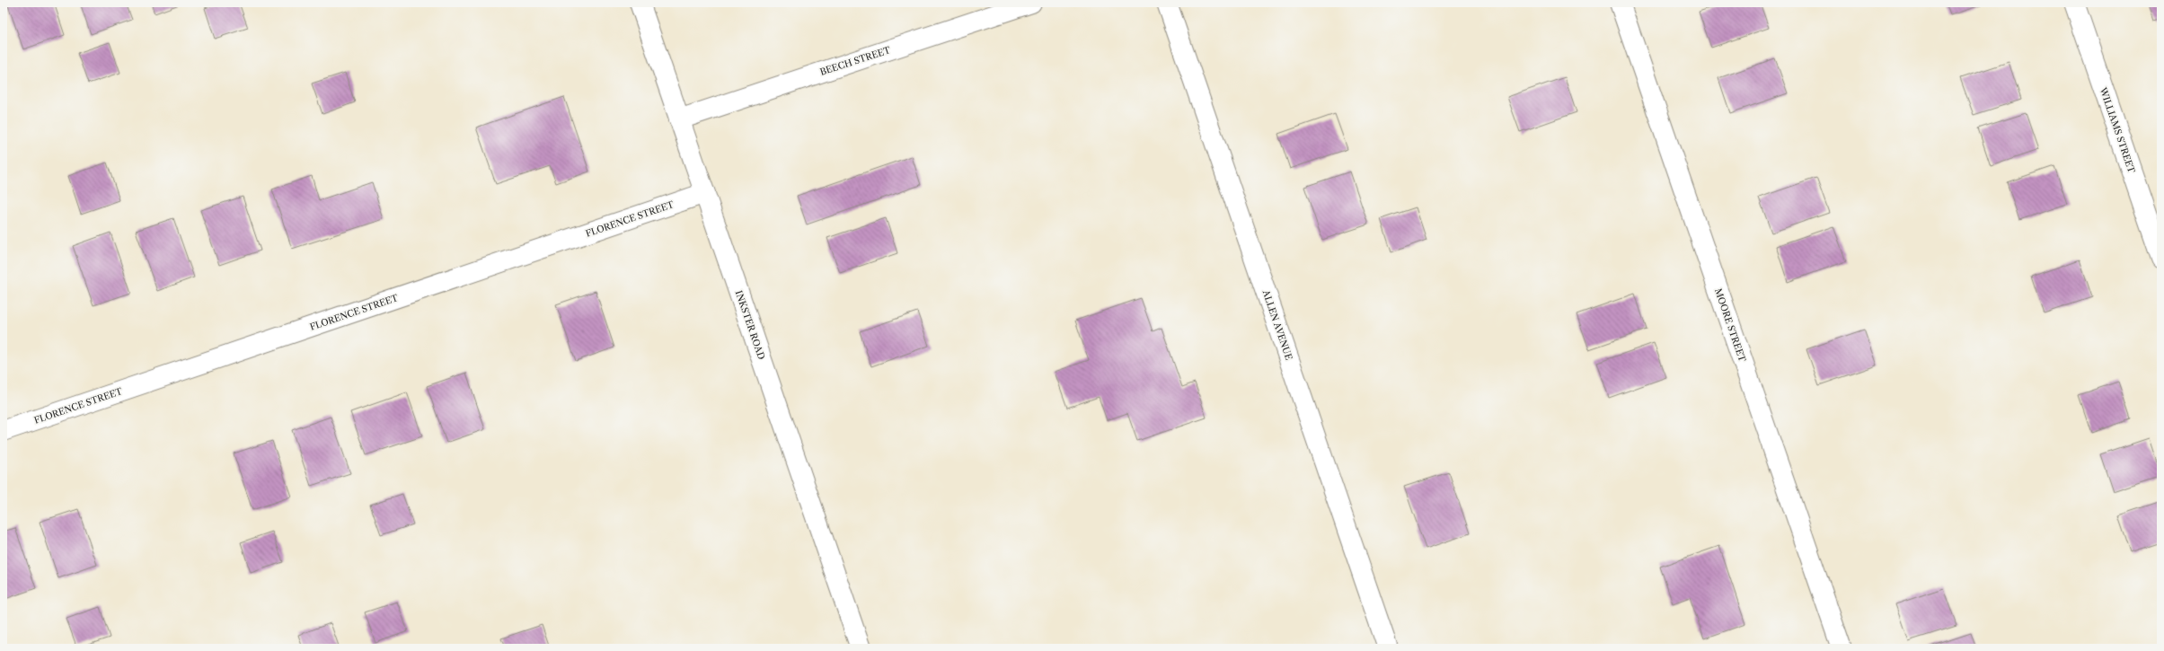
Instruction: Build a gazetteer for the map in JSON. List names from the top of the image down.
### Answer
{
  "streets": {
    "street": [
      "BEECH STREET",
      "WILLIAMS STREET",
      "FLORENCE STREET",
      "INKSTER ROAD",
      "ALLEN AVENUE",
      "MOORE STREET"
    ]
  },
  "crossings": [
    ["BEECH STREET", "INKSTER ROAD"],
    ["FLORENCE STREET", "INKSTER ROAD"]
  ]
}
